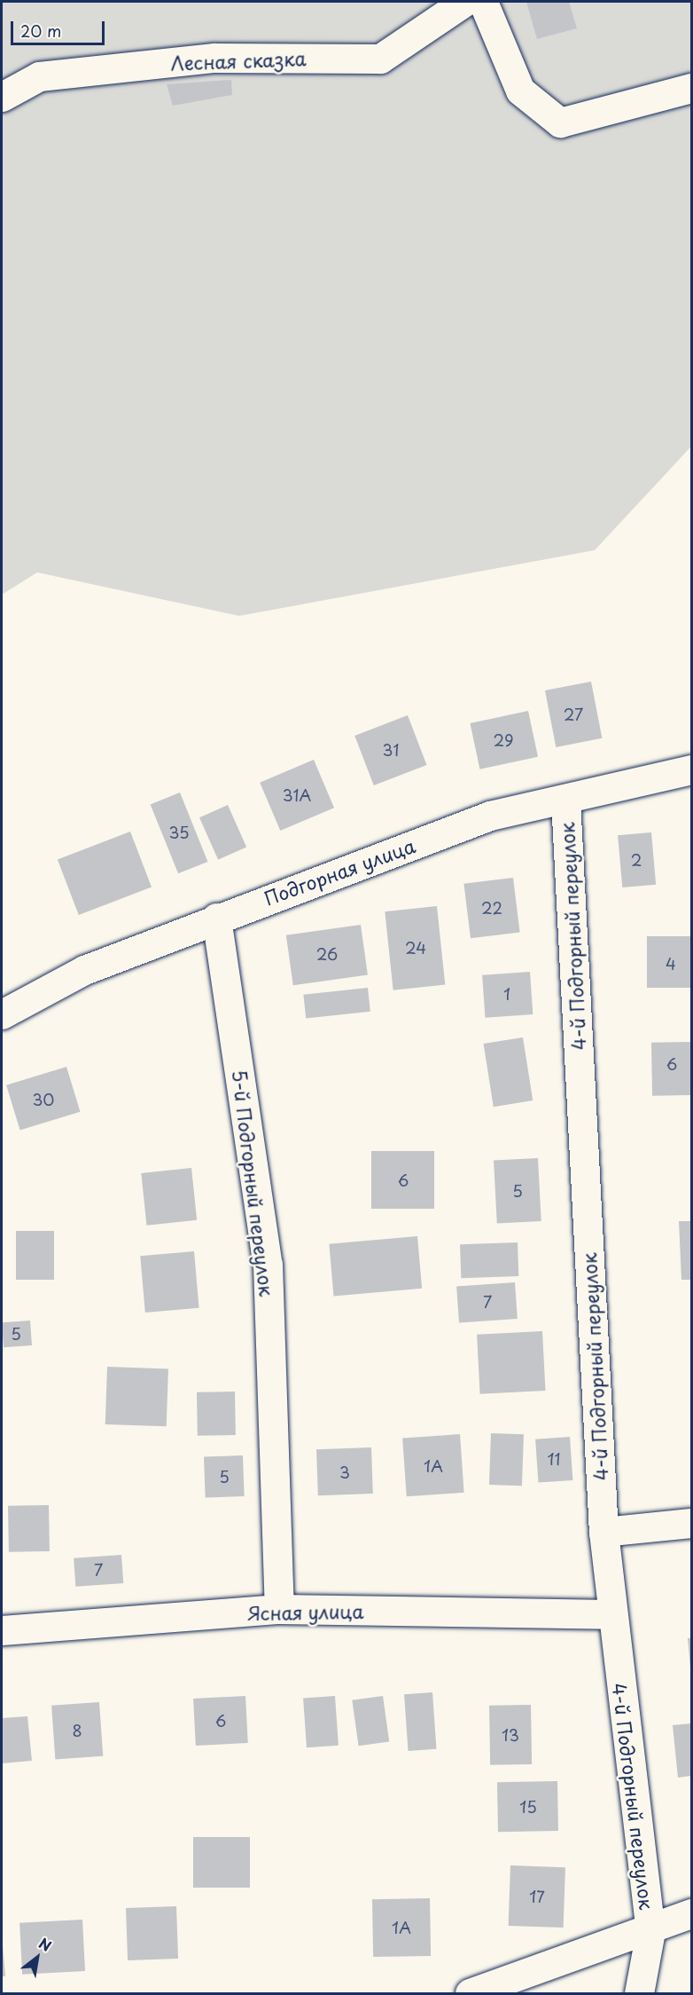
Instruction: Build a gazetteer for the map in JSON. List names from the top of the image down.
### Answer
{
  "streets": {
    "street": [
      "Лесная сказка",
      "Подгорная улица",
      "4-й Подгорный переулок",
      "5-й Подгорный переулок",
      "Ясная улица"
    ]
  },
  "crossings": [
    ["Подгорная улица", "4-й Подгорный переулок"],
    ["Подгорная улица", "5-й Подгорный переулок"],
    ["4-й Подгорный переулок", "Ясная улица"],
    ["5-й Подгорный переулок", "Ясная улица"]
  ],
  "house_numbers": [
    "27",
    "29",
    "31",
    "31А",
    "35",
    "2",
    "22",
    "24",
    "26",
    "4",
    "1",
    "6",
    "30",
    "6",
    "5",
    "7",
    "5",
    "11",
    "1А",
    "3",
    "5",
    "7",
    "6",
    "8",
    "13",
    "15",
    "17",
    "1А"
  ],
  "scale_bar": "20 m",
  "north": "top right"
}
